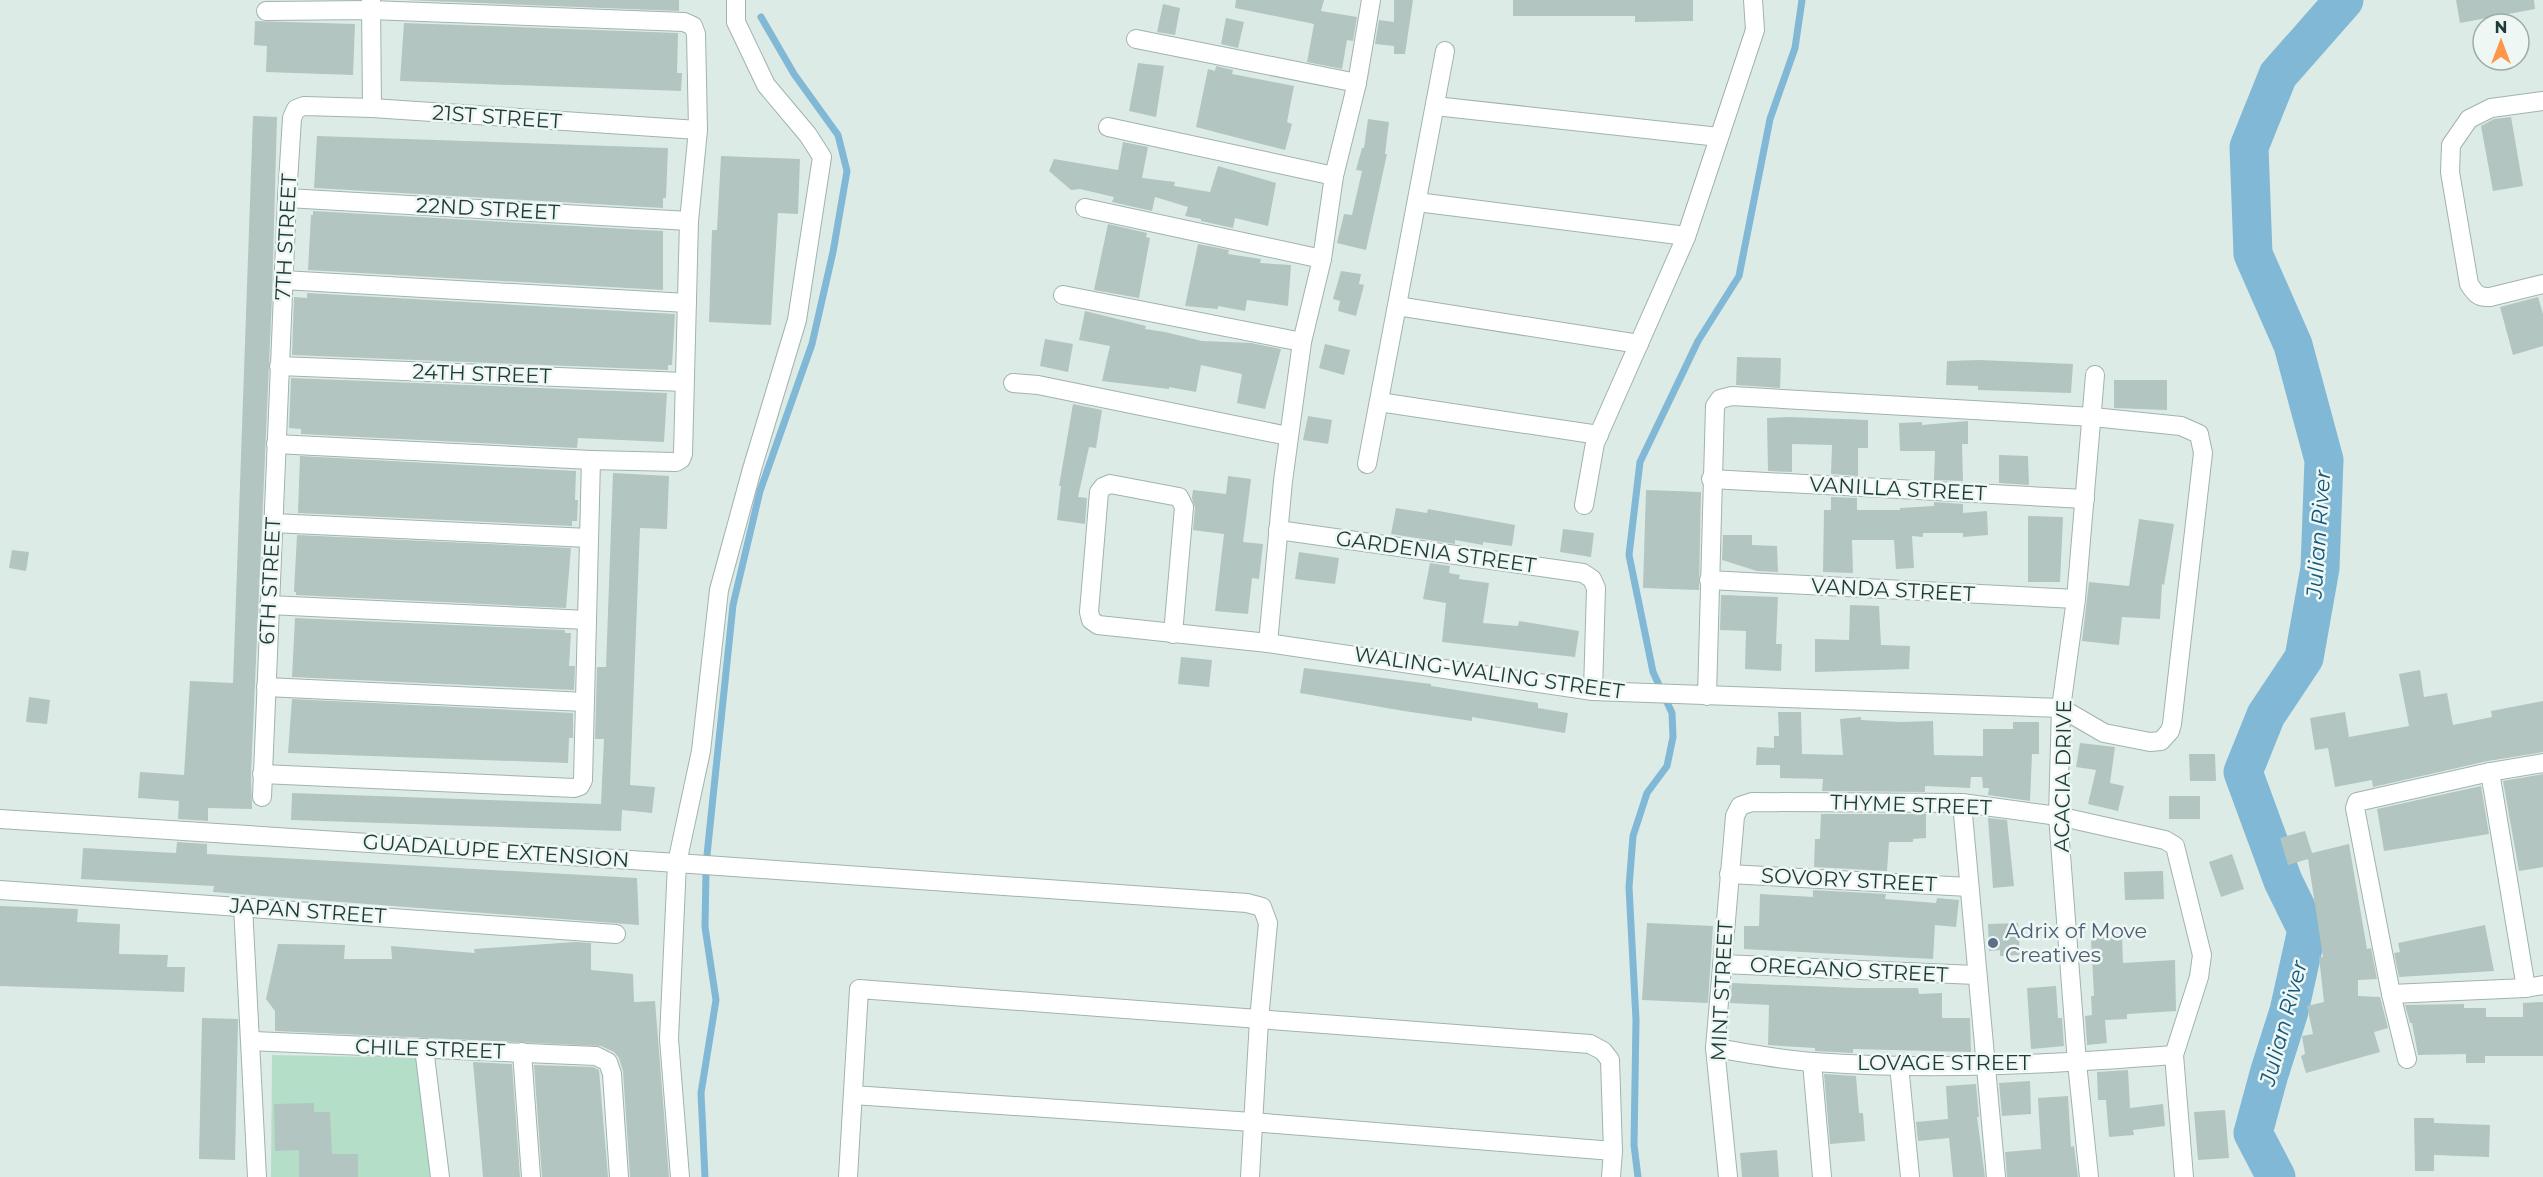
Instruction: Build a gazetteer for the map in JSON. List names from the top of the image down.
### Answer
{
  "streets": {
    "street": [
      "21ST STREET",
      "22ND STREET",
      "7TH STREET",
      "24TH STREET",
      "VANILLA STREET",
      "GARDENIA STREET",
      "6TH STREET",
      "VANDA STREET",
      "WALING-WALING STREET",
      "ACACIA DRIVE",
      "THYME STREET",
      "GUADALUPE EXTENSION",
      "SOVORY STREET",
      "JAPAN STREET",
      "OREGANO STREET",
      "MINT STREET",
      "CHILE STREET",
      "LOVAGE STREET"
    ]
  },
  "crossings": [
    ["21ST STREET", "7TH STREET"],
    ["22ND STREET", "7TH STREET"],
    ["7TH STREET", "24TH STREET"],
    ["7TH STREET", "6TH STREET"],
    ["24TH STREET", "6TH STREET"],
    ["VANILLA STREET", "ACACIA DRIVE"],
    ["GARDENIA STREET", "WALING-WALING STREET"],
    ["VANDA STREET", "ACACIA DRIVE"],
    ["WALING-WALING STREET", "ACACIA DRIVE"],
    ["ACACIA DRIVE", "THYME STREET"],
    ["ACACIA DRIVE", "LOVAGE STREET"],
    ["THYME STREET", "MINT STREET"],
    ["THYME STREET", "LOVAGE STREET"],
    ["SOVORY STREET", "MINT STREET"],
    ["OREGANO STREET", "MINT STREET"],
    ["MINT STREET", "LOVAGE STREET"]
  ],
  "water": ["Julian River"],
  "places": ["Adrix of Move Creatives"],
  "north": "top"
}
